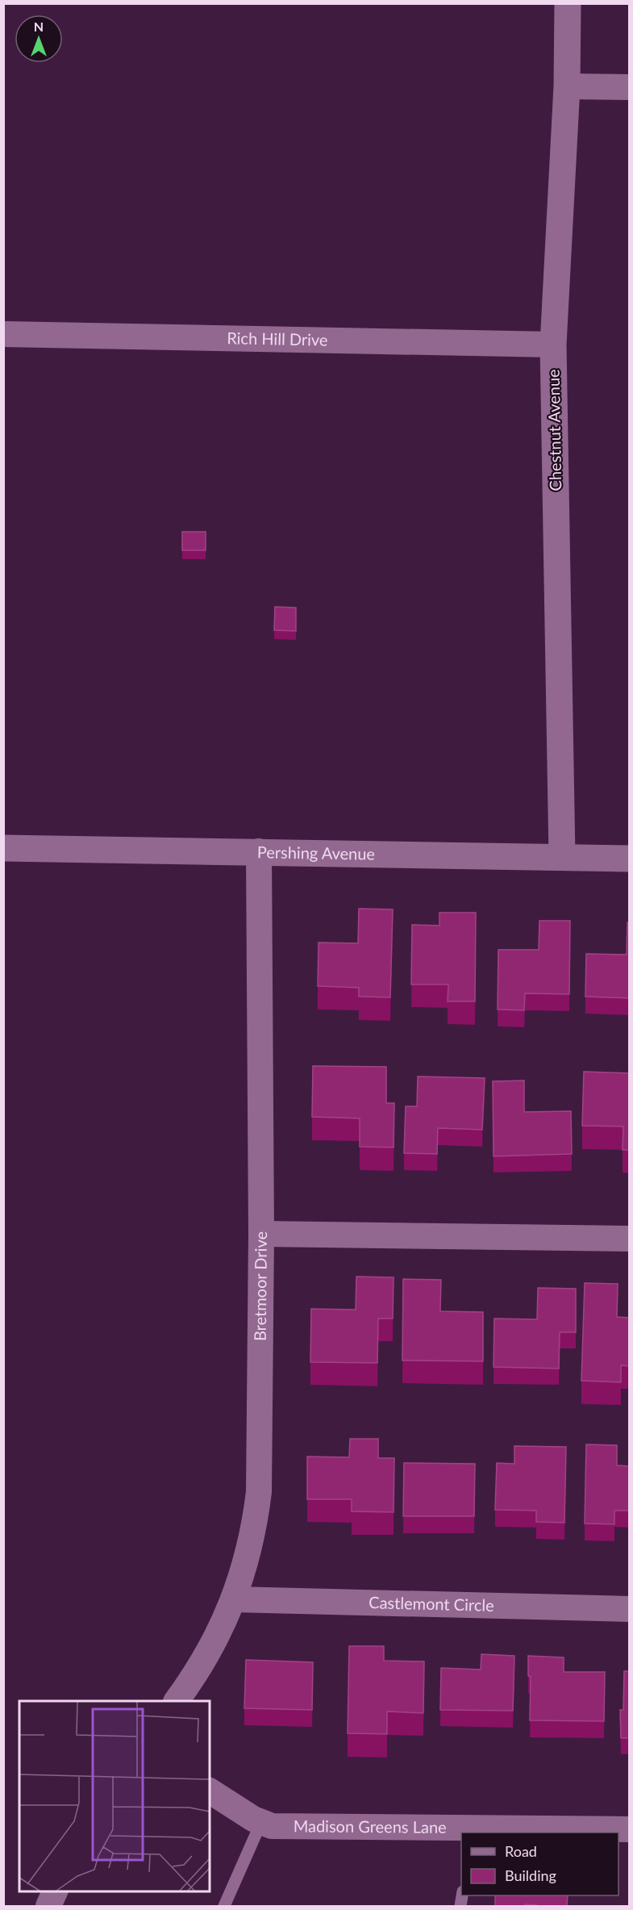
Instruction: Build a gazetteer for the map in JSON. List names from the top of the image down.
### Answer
{
  "streets": {
    "street": [
      "Rich Hill Drive",
      "Chestnut Avenue",
      "Pershing Avenue",
      "Bretmoor Drive",
      "Castlemont Circle",
      "Madison Greens Lane"
    ]
  },
  "crossings": [
    ["Rich Hill Drive", "Chestnut Avenue"],
    ["Chestnut Avenue", "Pershing Avenue"],
    ["Pershing Avenue", "Bretmoor Drive"],
    ["Bretmoor Drive", "Castlemont Circle"]
  ],
  "legend": ["Road", "Building"],
  "north": "top"
}
